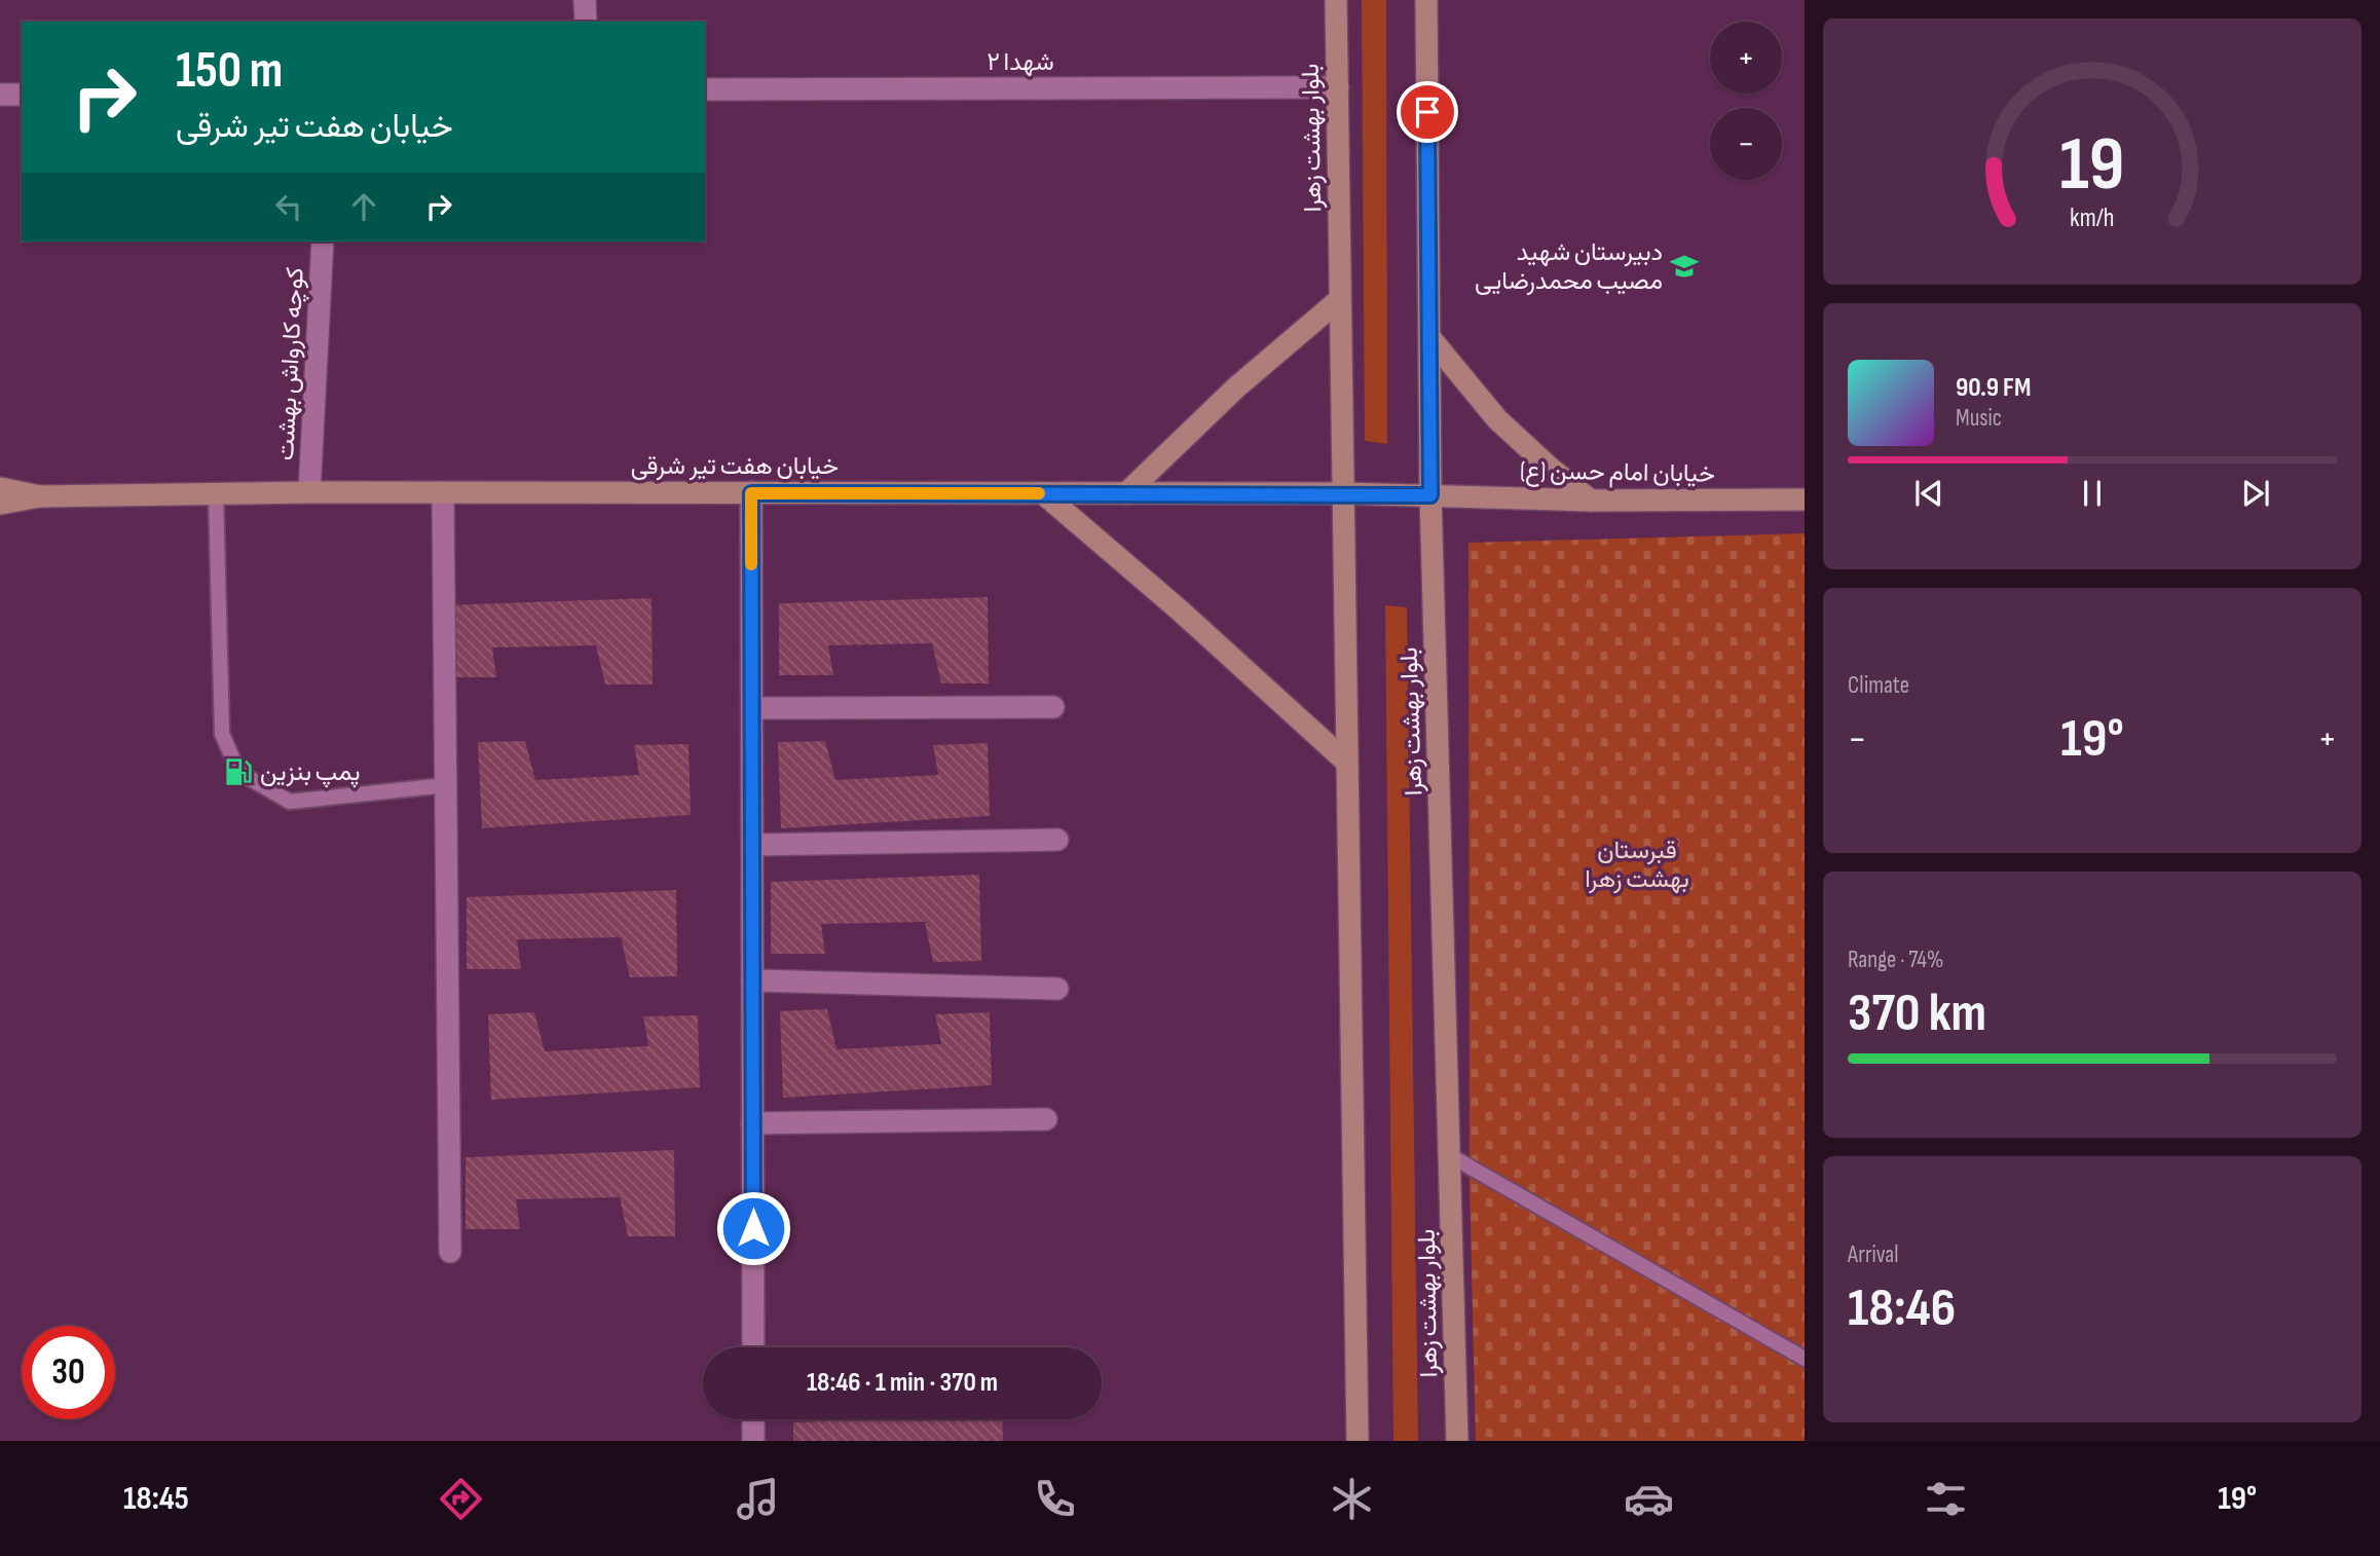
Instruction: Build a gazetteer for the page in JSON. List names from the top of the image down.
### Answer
{
  "streets": {
    "main road": ["بلوار بهشت زهرا", "خیابان هفت تیر شرقی", "خیابان امام حسن (ع)"],
    "street": ["شهدا ۲", "کوچه کارواش بهشت"]
  },
  "crossings": [
    ["شهدا ۲", "بلوار بهشت زهرا"],
    ["بلوار بهشت زهرا", "خیابان هفت تیر شرقی"],
    ["بلوار بهشت زهرا", "خیابان امام حسن (ع)"],
    ["کوچه کارواش بهشت", "خیابان هفت تیر شرقی"],
    ["خیابان هفت تیر شرقی", "خیابان امام حسن (ع)"]
  ],
  "parks": ["قبرستان بهشت زهرا"],
  "places": {
    "school or university": ["دبیرستان شهید مصیب محمدرضایی"],
    "fuel station": ["پمپ بنزین"]
  },
  "page": {
    "map_buttons": ["+", "−"],
    "turn": ["150 m", "خیابان هفت تیر شرقی"],
    "song": ["90.9 FM", "Music"],
    "tile": [
      "Climate",
      ["Range · 74%", "370 km"],
      ["Arrival", "18:46"]
    ],
    "heat": ["−", "19°", "+"],
    "limit": "30",
    "trip": "18:46 · 1 min · 370 m",
    "tabs": ["18:45", "19°"],
    "gauge": ["19", "km/h"]
  }
}
